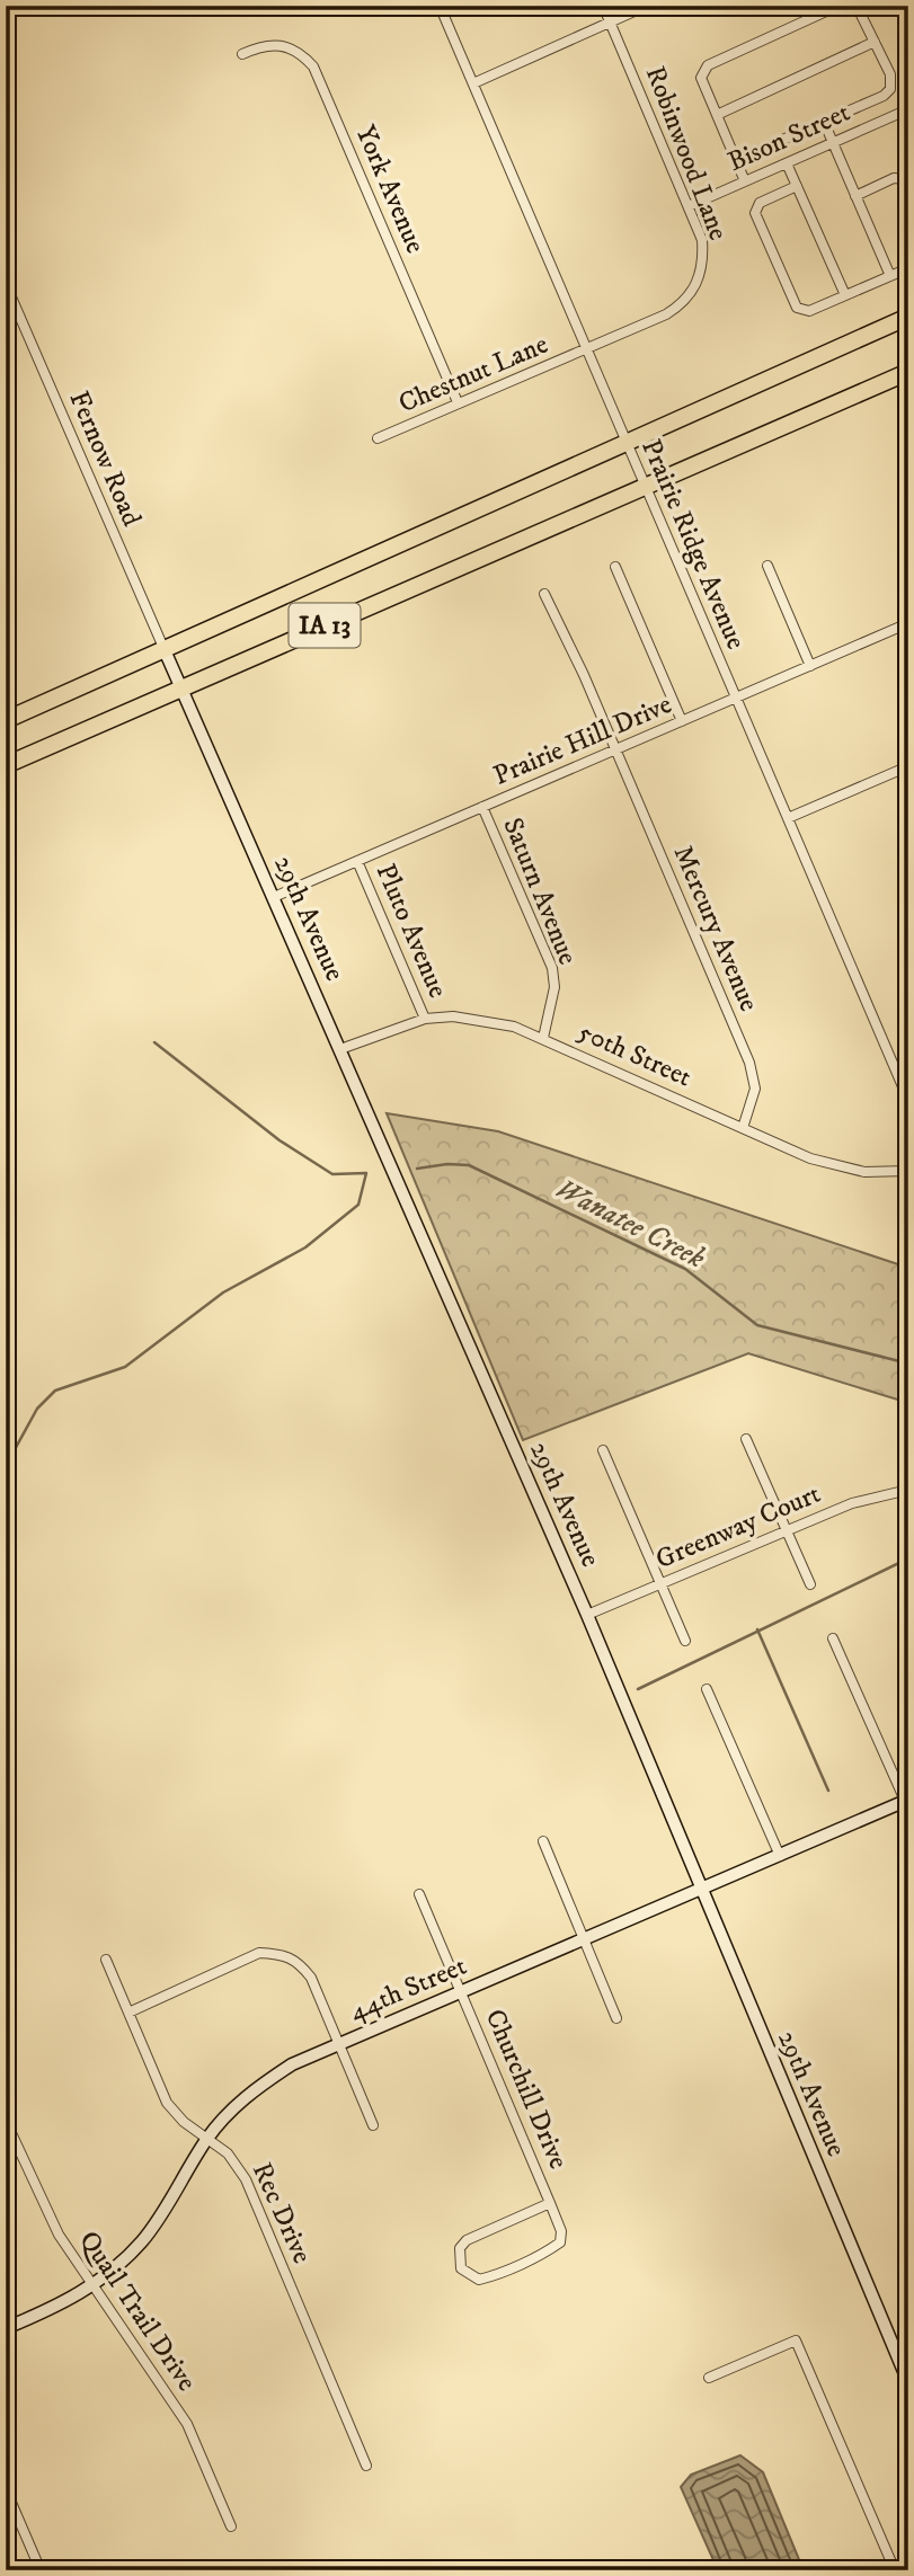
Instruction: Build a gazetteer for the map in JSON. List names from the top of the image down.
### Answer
{
  "streets": {
    "highway": ["IA 13"],
    "street": [
      "Bison Street",
      "Robinwood Lane",
      "York Avenue",
      "Chestnut Lane",
      "Fernow Road",
      "Prairie Ridge Avenue",
      "Prairie Hill Drive",
      "Saturn Avenue",
      "29th Avenue",
      "Mercury Avenue",
      "Pluto Avenue",
      "50th Street",
      "Greenway Court",
      "44th Street",
      "Churchill Drive",
      "Rec Drive",
      "Quail Trail Drive"
    ]
  },
  "crossings": [
    ["Bison Street", "Robinwood Lane"],
    ["Robinwood Lane", "Chestnut Lane"],
    ["Robinwood Lane", "Prairie Ridge Avenue"],
    ["York Avenue", "Chestnut Lane"],
    ["Chestnut Lane", "Prairie Ridge Avenue"],
    ["Fernow Road", "IA 13"],
    ["Fernow Road", "29th Avenue"],
    ["Prairie Ridge Avenue", "IA 13"],
    ["Prairie Ridge Avenue", "Prairie Hill Drive"],
    ["IA 13", "29th Avenue"],
    ["Prairie Hill Drive", "Saturn Avenue"],
    ["Prairie Hill Drive", "29th Avenue"],
    ["Prairie Hill Drive", "Mercury Avenue"],
    ["Prairie Hill Drive", "Pluto Avenue"],
    ["Saturn Avenue", "50th Street"],
    ["29th Avenue", "50th Street"],
    ["29th Avenue", "Greenway Court"],
    ["29th Avenue", "44th Street"],
    ["Mercury Avenue", "50th Street"],
    ["Pluto Avenue", "50th Street"],
    ["44th Street", "Churchill Drive"],
    ["44th Street", "Rec Drive"],
    ["44th Street", "Quail Trail Drive"]
  ],
  "water": ["Wanatee Creek"]
}
